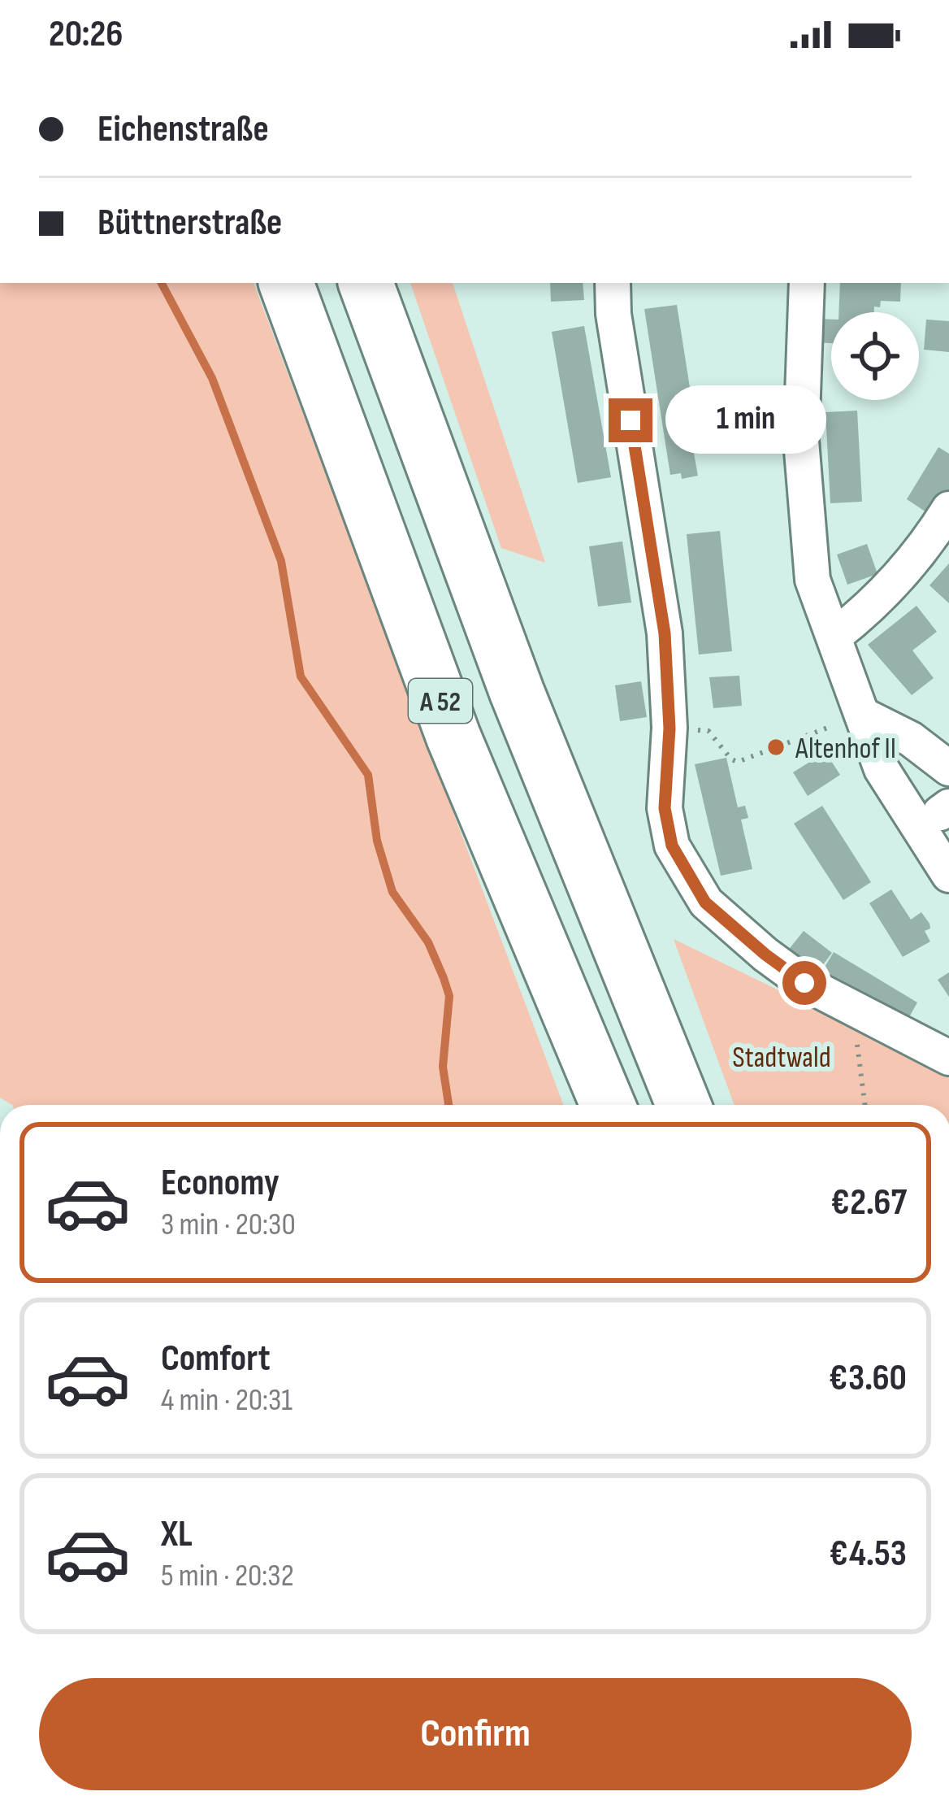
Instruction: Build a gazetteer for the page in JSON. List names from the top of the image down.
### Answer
{
  "streets": {
    "highway": ["A 52"]
  },
  "parks": ["Stadtwald"],
  "places": ["Altenhof II"],
  "page": {
    "status": "20:26",
    "banner": ["Eichenstraße", "Büttnerstraße"],
    "bubble": "1 min",
    "list": [
      {
        "name": "Economy",
        "note": "3 min · 20:30",
        "value": "€2.67"
      },
      {
        "name": "Comfort",
        "note": "4 min · 20:31",
        "value": "€3.60"
      },
      {
        "name": "XL",
        "note": "5 min · 20:32",
        "value": "€4.53"
      }
    ],
    "buttons": "Confirm"
  }
}
